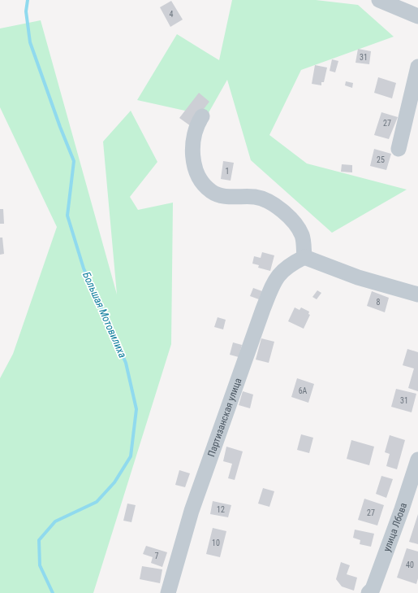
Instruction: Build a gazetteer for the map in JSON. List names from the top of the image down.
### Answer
{
  "streets": {
    "street": ["Партизанская улица", "улица Лбова"]
  },
  "water": ["Большая Мотовилиха"],
  "house_numbers": [
    "4",
    "31",
    "27",
    "25",
    "1",
    "8",
    "6А",
    "31",
    "12",
    "27",
    "10",
    "7",
    "40"
  ]
}
